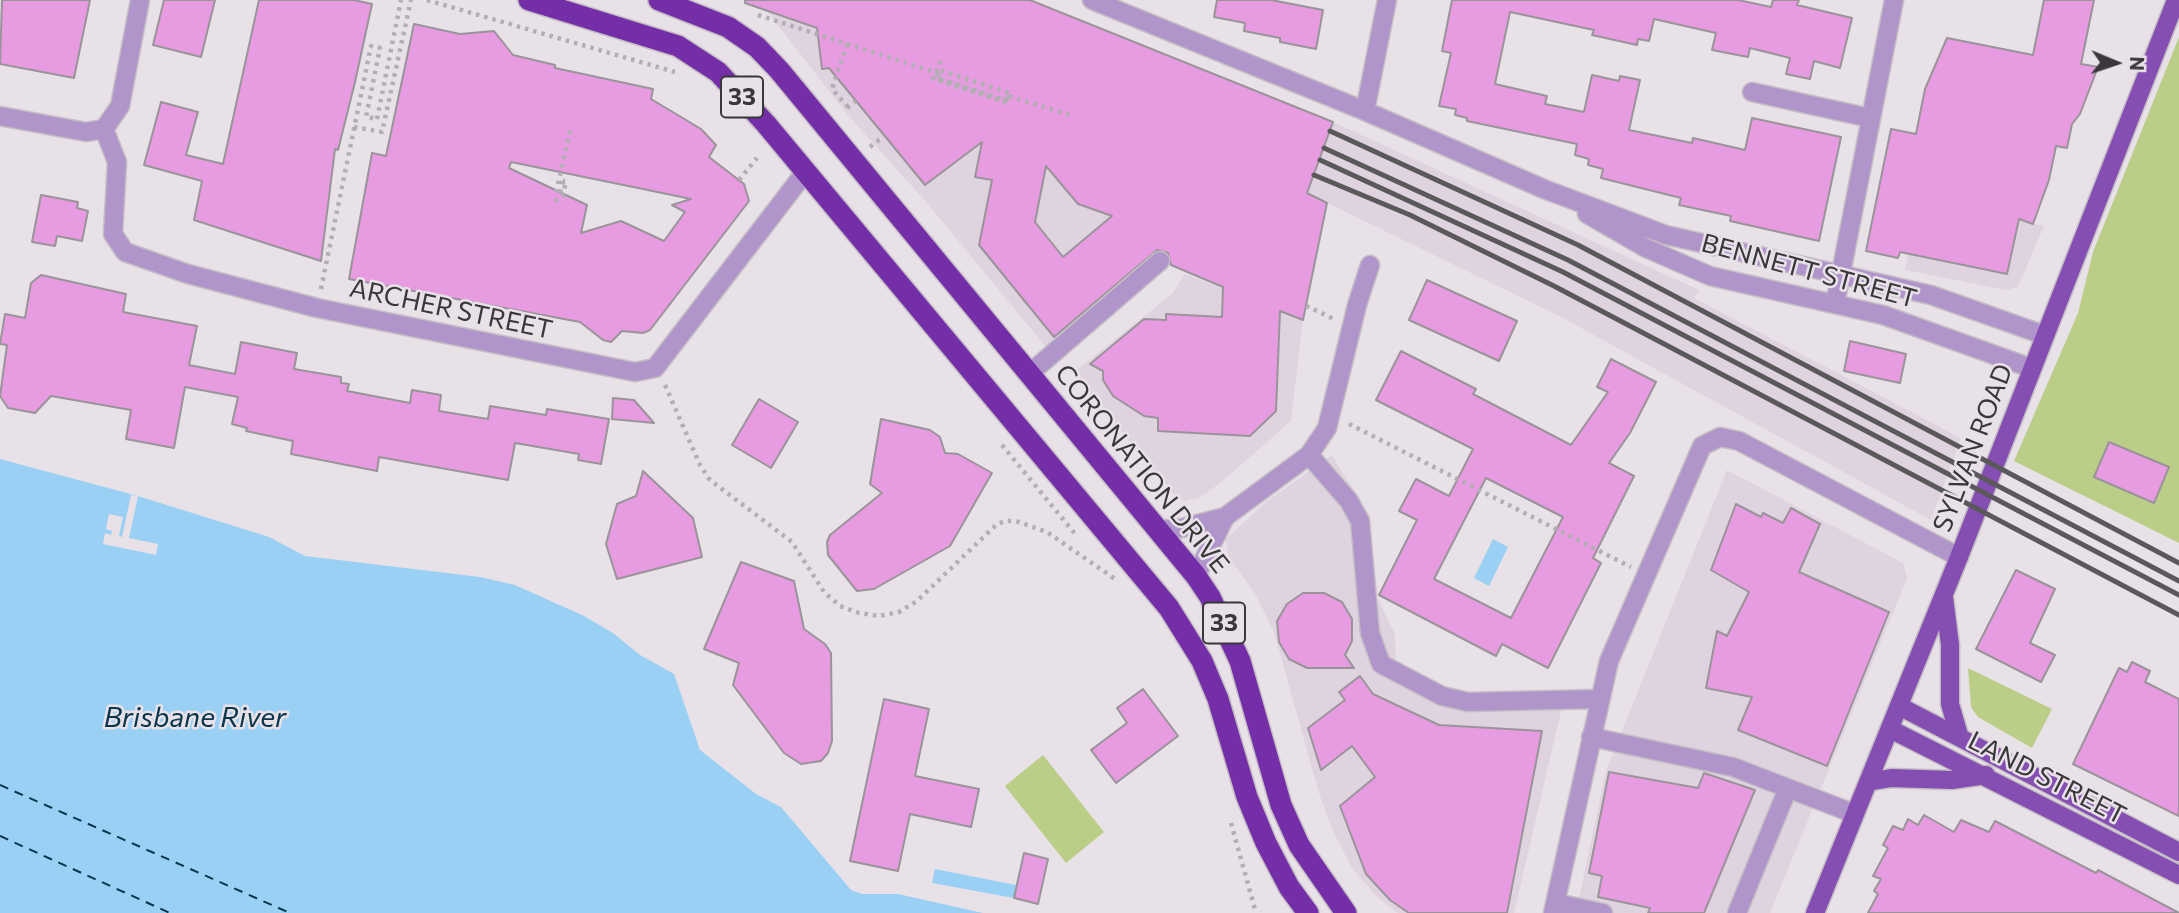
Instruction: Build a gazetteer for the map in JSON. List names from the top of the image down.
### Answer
{
  "streets": {
    "highway": ["33", "CORONATION DRIVE"],
    "main road": ["SYLVAN ROAD", "LAND STREET"],
    "street": ["BENNETT STREET", "ARCHER STREET"]
  },
  "crossings": [
    ["BENNETT STREET", "SYLVAN ROAD"],
    ["SYLVAN ROAD", "LAND STREET"]
  ],
  "water": ["Brisbane River"],
  "north": "right"
}
